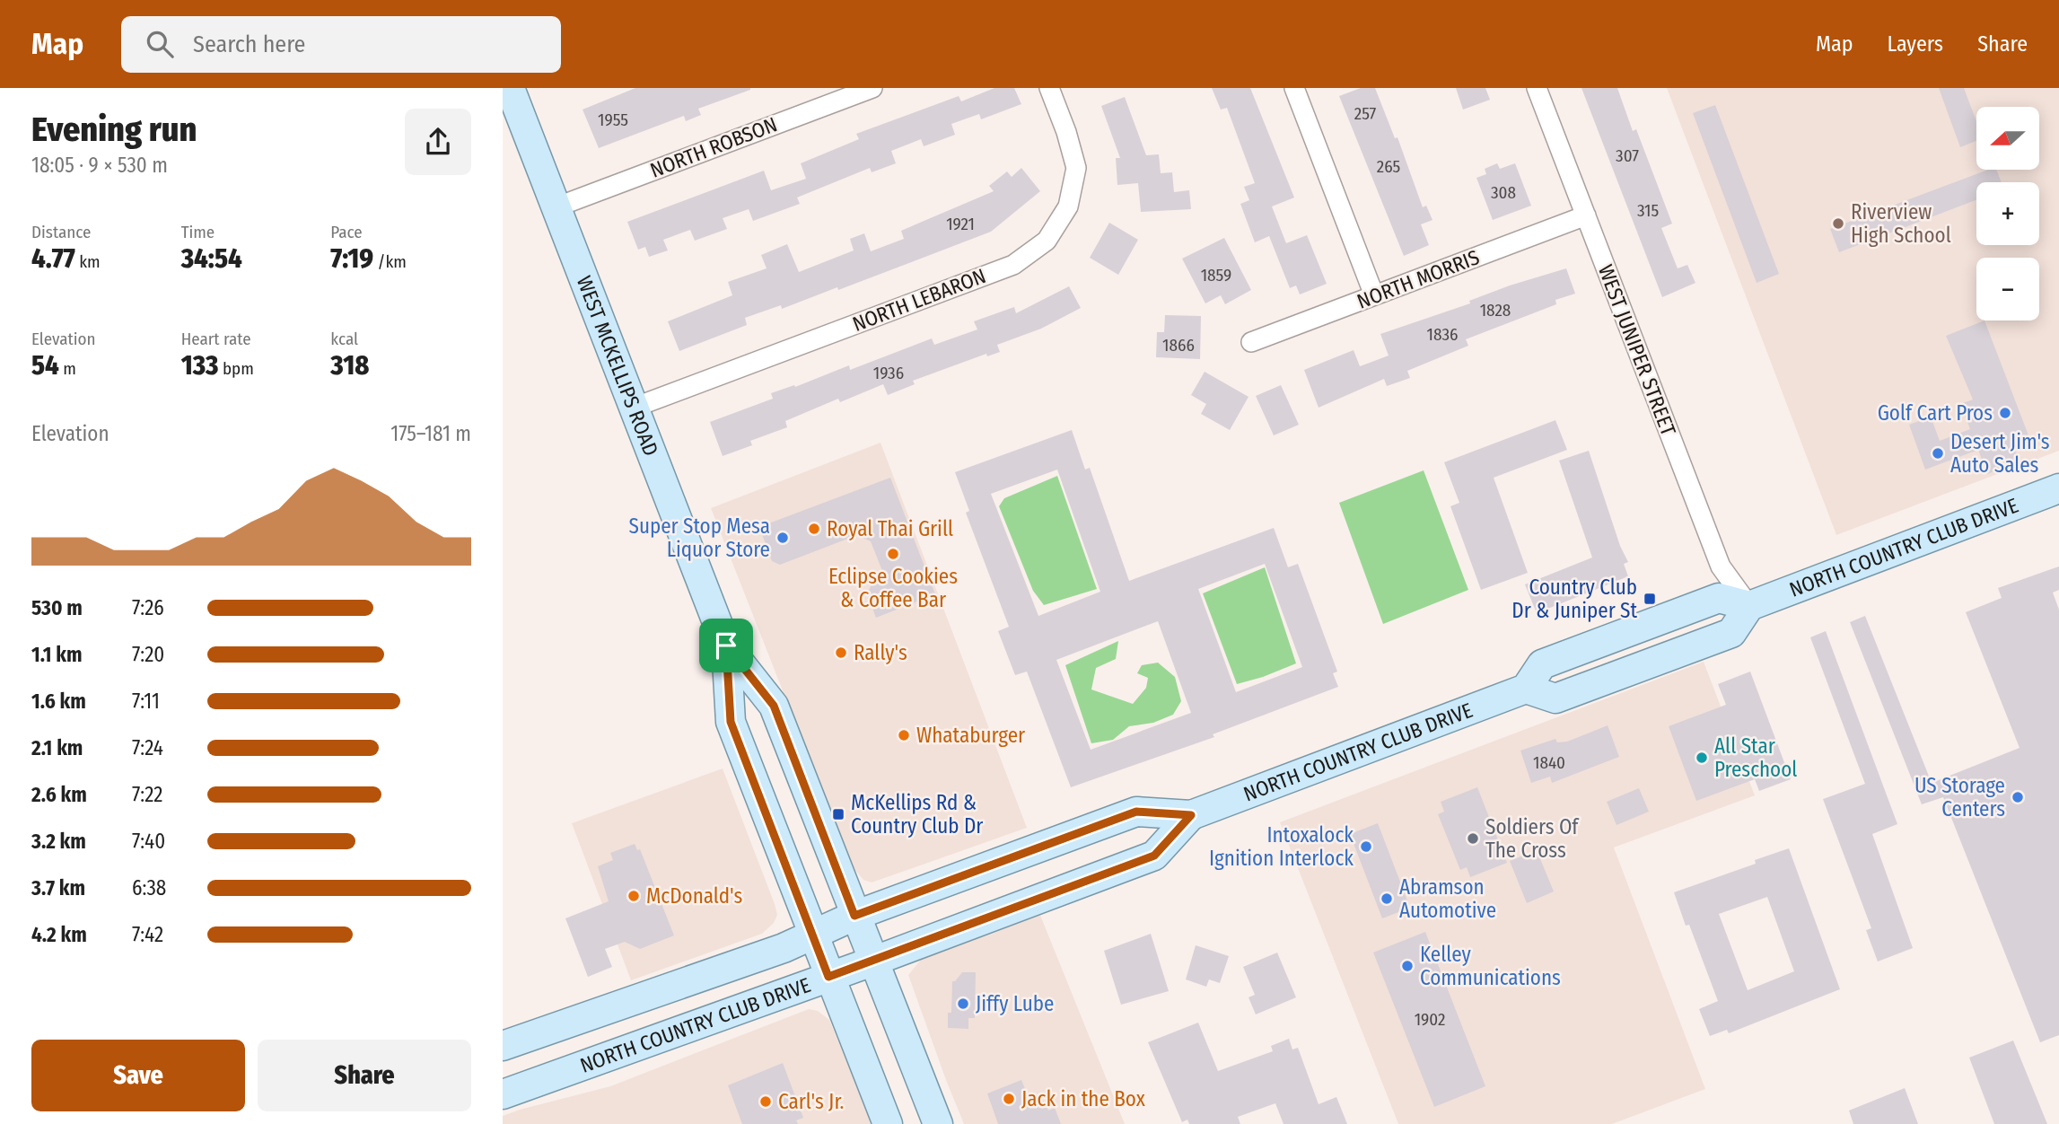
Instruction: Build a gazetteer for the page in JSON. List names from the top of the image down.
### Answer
{
  "streets": {
    "main road": ["WEST MCKELLIPS ROAD", "NORTH COUNTRY CLUB DRIVE"],
    "street": [
      "NORTH ROBSON",
      "NORTH MORRIS",
      "NORTH LEBARON",
      "WEST JUNIPER STREET"
    ]
  },
  "crossings": [
    ["NORTH ROBSON", "WEST MCKELLIPS ROAD"],
    ["NORTH MORRIS", "WEST JUNIPER STREET"],
    ["NORTH LEBARON", "WEST MCKELLIPS ROAD"],
    ["WEST JUNIPER STREET", "NORTH COUNTRY CLUB DRIVE"],
    ["WEST MCKELLIPS ROAD", "NORTH COUNTRY CLUB DRIVE"]
  ],
  "places": {
    "other": [
      "Riverview High School",
      "Golf Cart Pros",
      "Desert Jim's Auto Sales",
      "Royal Thai Grill",
      "Super Stop Mesa Liquor Store",
      "Eclipse Cookies & Coffee Bar",
      "Rally's",
      "Whataburger",
      "All Star Preschool",
      "US Storage Centers",
      "Soldiers Of The Cross",
      "Intoxalock Ignition Interlock",
      "McDonald's",
      "Abramson Automotive",
      "Kelley Communications",
      "Jiffy Lube",
      "Jack in the Box",
      "Carl's Jr."
    ],
    "transit": ["Country Club Dr & Juniper St", "McKellips Rd & Country Club Dr"]
  },
  "house_numbers": [
    "257",
    "1955",
    "307",
    "265",
    "308",
    "315",
    "1921",
    "1859",
    "1828",
    "1836",
    "1866",
    "1936",
    "1840",
    "1902"
  ],
  "north": "left",
  "page": {
    "header": "Map",
    "search": "Search here",
    "nav": ["Map", "Layers", "Share"],
    "heading": ["Evening run", "18:05 · 9 × 530 m"],
    "map_buttons": ["+", "−"],
    "stats": [
      ["Distance", "4.77 km"],
      ["Time", "34:54"],
      ["Pace", "7:19 /km"],
      ["Elevation", "54 m"],
      ["Heart rate", "133 bpm"],
      ["kcal", "318"]
    ],
    "chart": ["Elevation", "175–181 m"],
    "list": [
      {
        "name": "530 m",
        "note": "7:26"
      },
      {
        "name": "1.1 km",
        "note": "7:20"
      },
      {
        "name": "1.6 km",
        "note": "7:11"
      },
      {
        "name": "2.1 km",
        "note": "7:24"
      },
      {
        "name": "2.6 km",
        "note": "7:22"
      },
      {
        "name": "3.2 km",
        "note": "7:40"
      },
      {
        "name": "3.7 km",
        "note": "6:38"
      },
      {
        "name": "4.2 km",
        "note": "7:42"
      }
    ],
    "buttons": ["Save", "Share"]
  }
}
